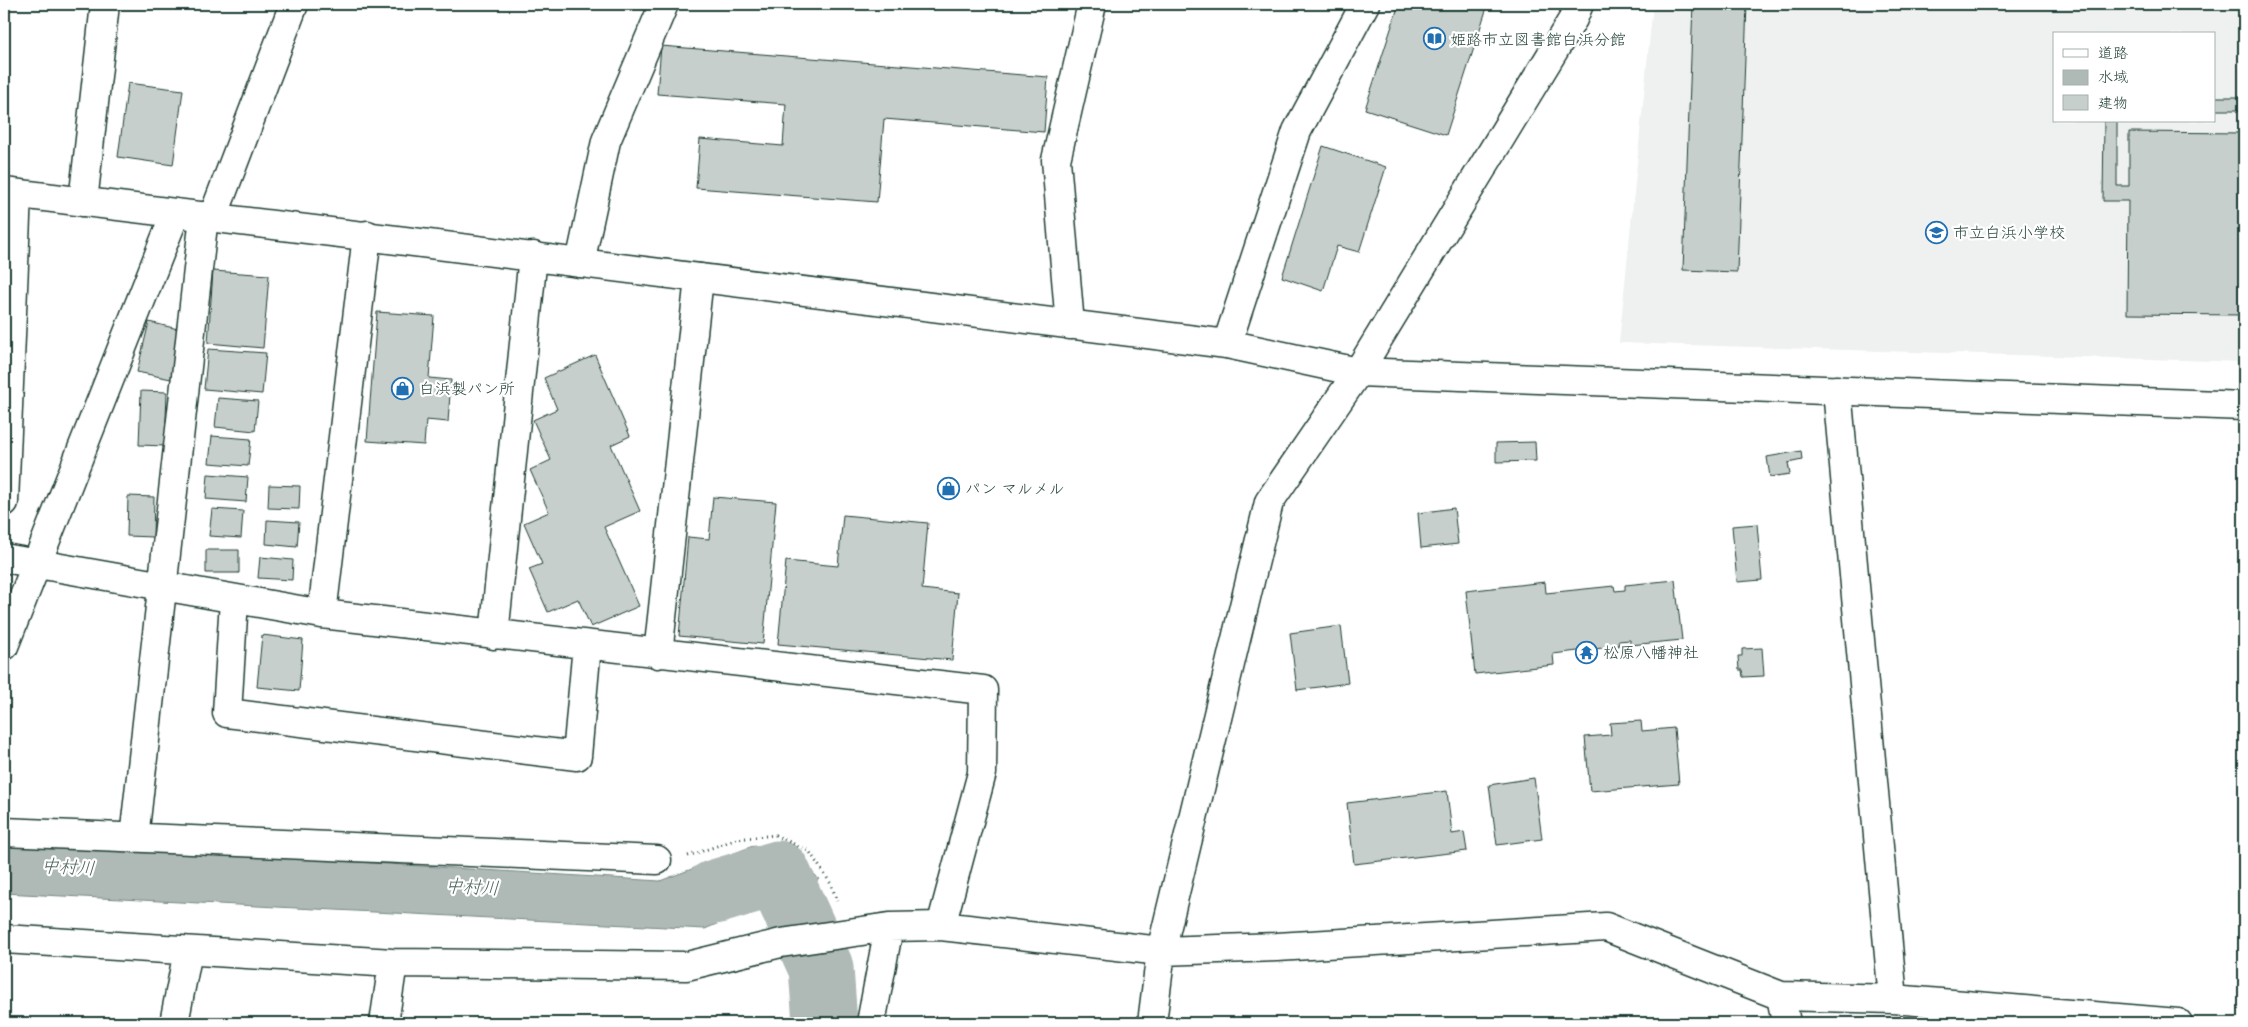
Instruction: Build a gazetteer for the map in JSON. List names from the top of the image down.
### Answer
{
  "water": ["中村川"],
  "places": {
    "library": ["姫路市立図書館白浜分館"],
    "school or university": ["市立白浜小学校"],
    "shop": ["白浜製パン所", "パン マルメル"],
    "temple": ["松原八幡神社"]
  },
  "legend": ["道路", "水域", "建物"]
}
